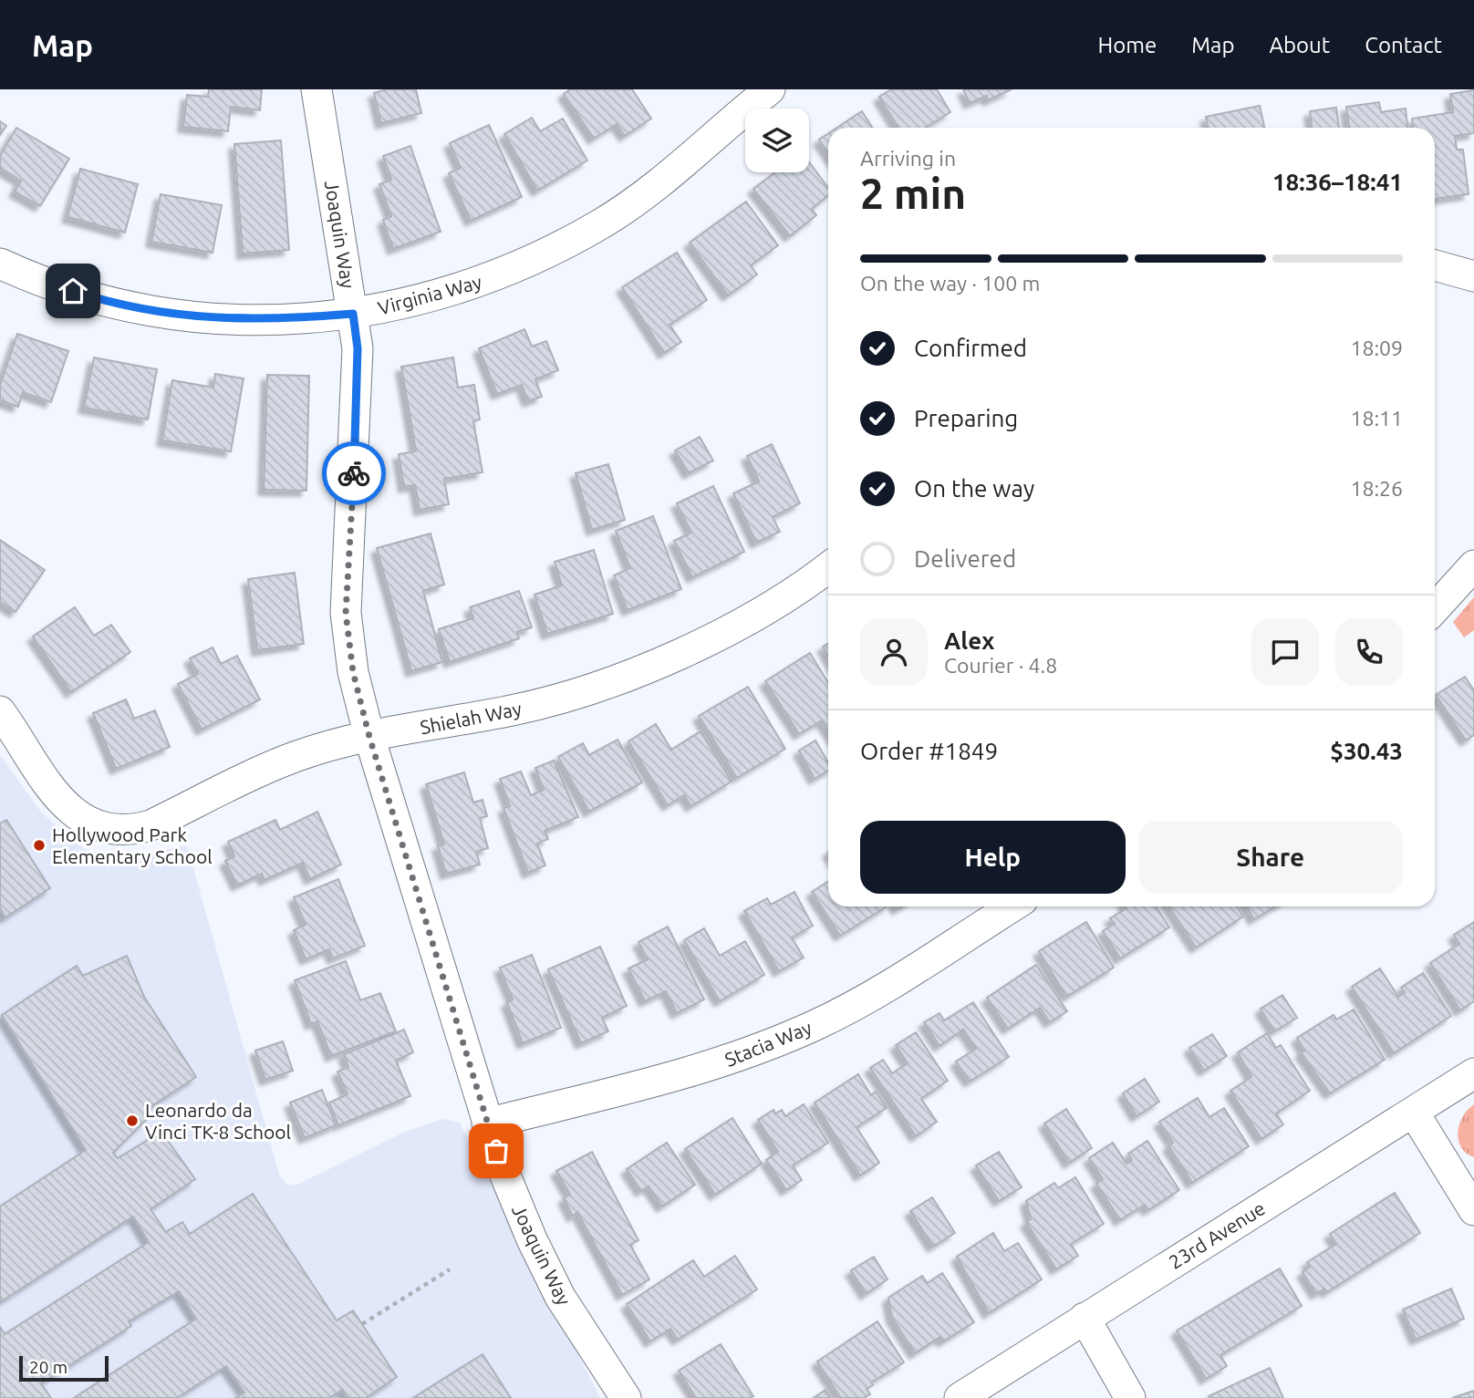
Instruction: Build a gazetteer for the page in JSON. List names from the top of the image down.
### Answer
{
  "streets": {
    "street": [
      "Joaquin Way",
      "Virginia Way",
      "Shielah Way",
      "Stacia Way",
      "23rd Avenue"
    ]
  },
  "crossings": [
    ["Joaquin Way", "Virginia Way"],
    ["Joaquin Way", "Shielah Way"],
    ["Joaquin Way", "Stacia Way"]
  ],
  "places": ["Hollywood Park Elementary School", "Leonardo da Vinci TK-8 School"],
  "scale_bar": "20 m",
  "page": {
    "header": "Map",
    "nav": [
      "Home",
      "Map",
      "About",
      "Contact"
    ],
    "heading": ["2 min", "Arriving in", "18:36–18:41"],
    "panel": [
      "Alex",
      "Courier · 4.8",
      "Order #1849",
      "$30.43"
    ],
    "bar": "On the way · 100 m",
    "list": [
      ["Confirmed", "18:09"],
      ["Preparing", "18:11"],
      ["On the way", "18:26"],
      "Delivered"
    ],
    "buttons": ["Help", "Share"],
    "scale": "20 m"
  }
}
